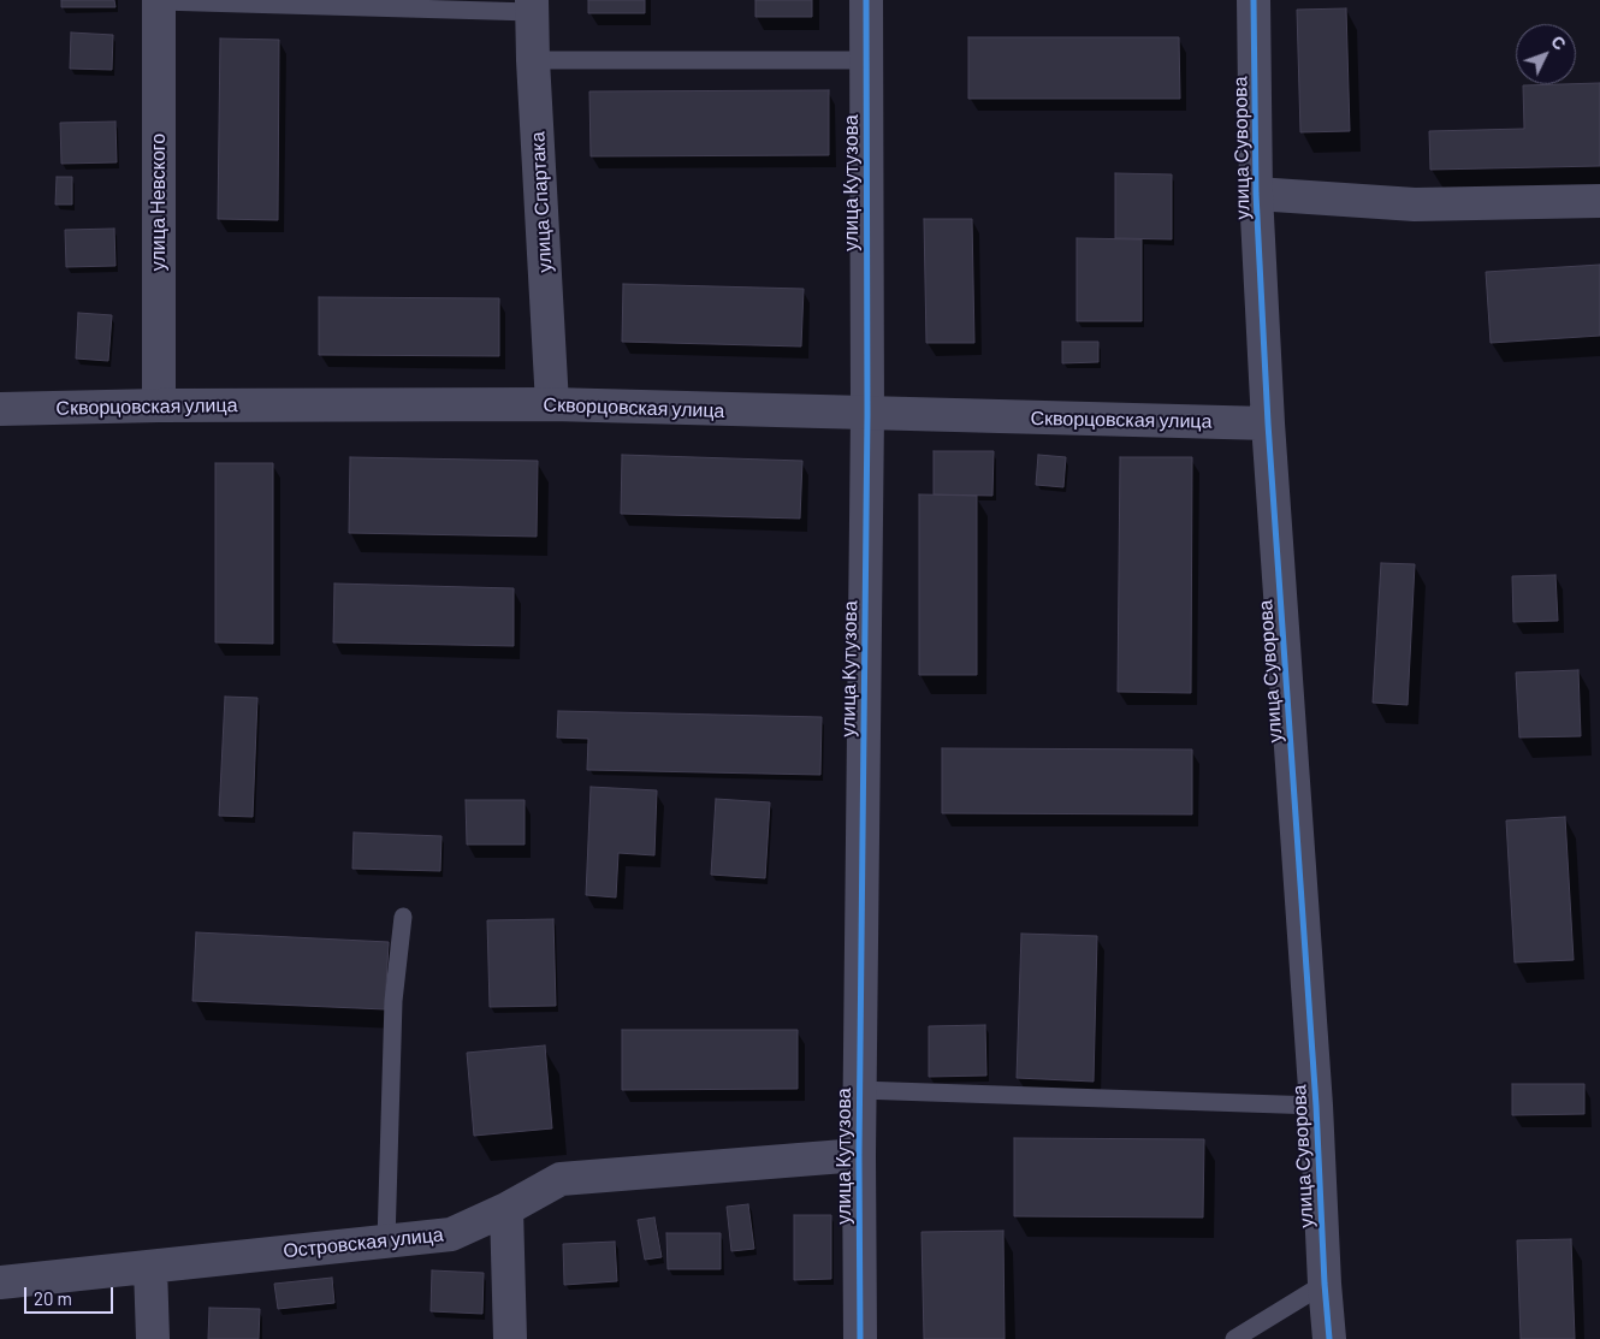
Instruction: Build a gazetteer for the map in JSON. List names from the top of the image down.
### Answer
{
  "streets": {
    "street": [
      "улица Суворова",
      "улица Кутузова",
      "улица Невского",
      "улица Спартака",
      "Скворцовская улица",
      "Островская улица"
    ]
  },
  "crossings": [
    ["улица Суворова", "Скворцовская улица"],
    ["улица Кутузова", "Скворцовская улица"],
    ["улица Кутузова", "Островская улица"],
    ["улица Невского", "Скворцовская улица"],
    ["улица Спартака", "Скворцовская улица"]
  ],
  "scale_bar": "20 m",
  "north": "top right"
}
